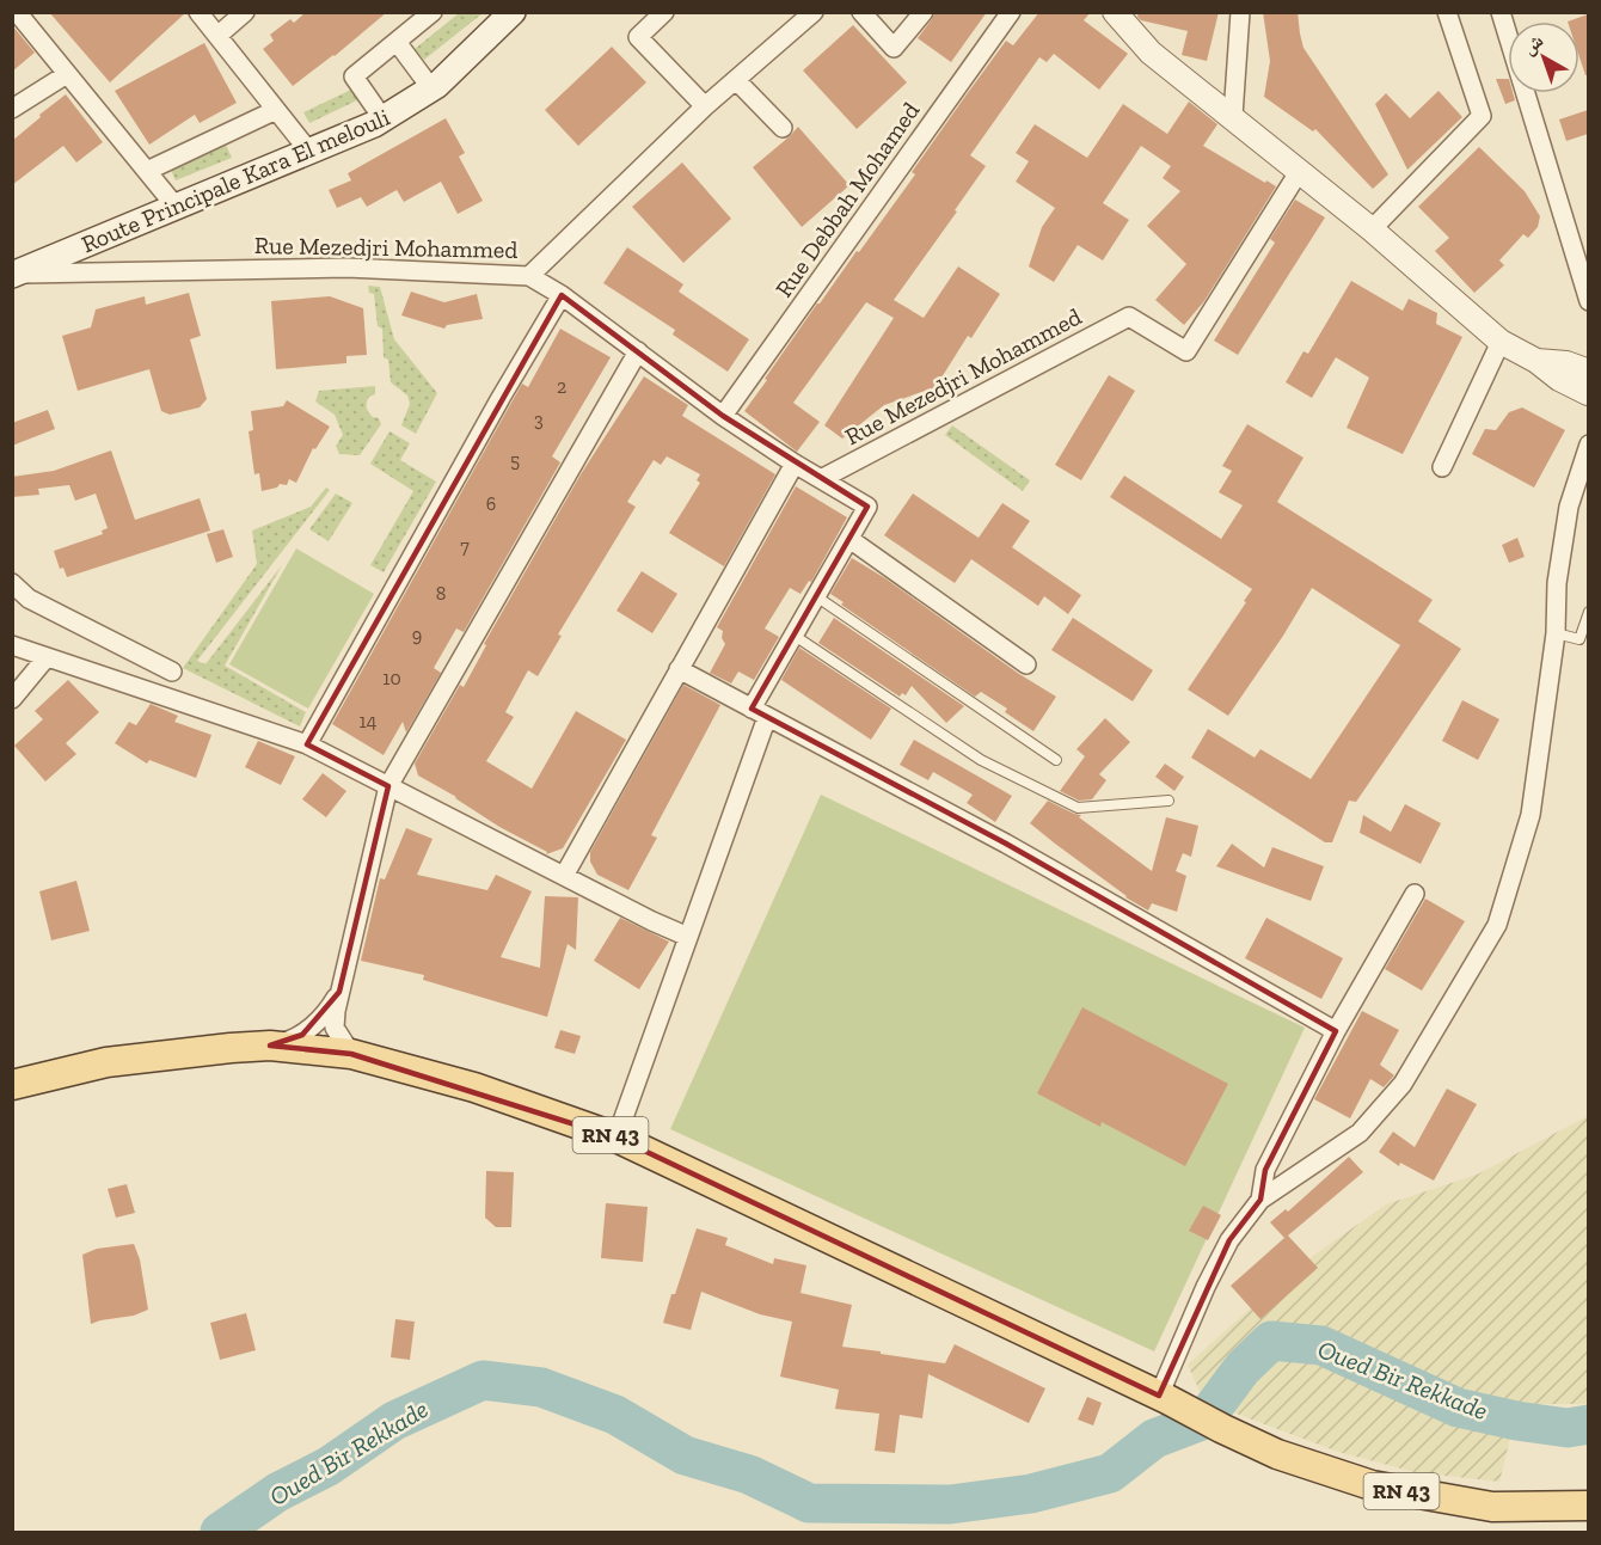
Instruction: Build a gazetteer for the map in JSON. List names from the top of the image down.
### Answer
{
  "streets": {
    "main road": ["Route Principale Kara El melouli", "RN 43"],
    "street": ["Rue Debbah Mohamed", "Rue Mezedjri Mohammed"]
  },
  "crossings": [
    ["Route Principale Kara El melouli", "Rue Mezedjri Mohammed"],
    ["Rue Debbah Mohamed", "Rue Mezedjri Mohammed"]
  ],
  "water": ["Oued Bir Rekkade"],
  "house_numbers": [
    "2",
    "3",
    "5",
    "6",
    "7",
    "8",
    "9",
    "10",
    "14"
  ],
  "north": "top left"
}
